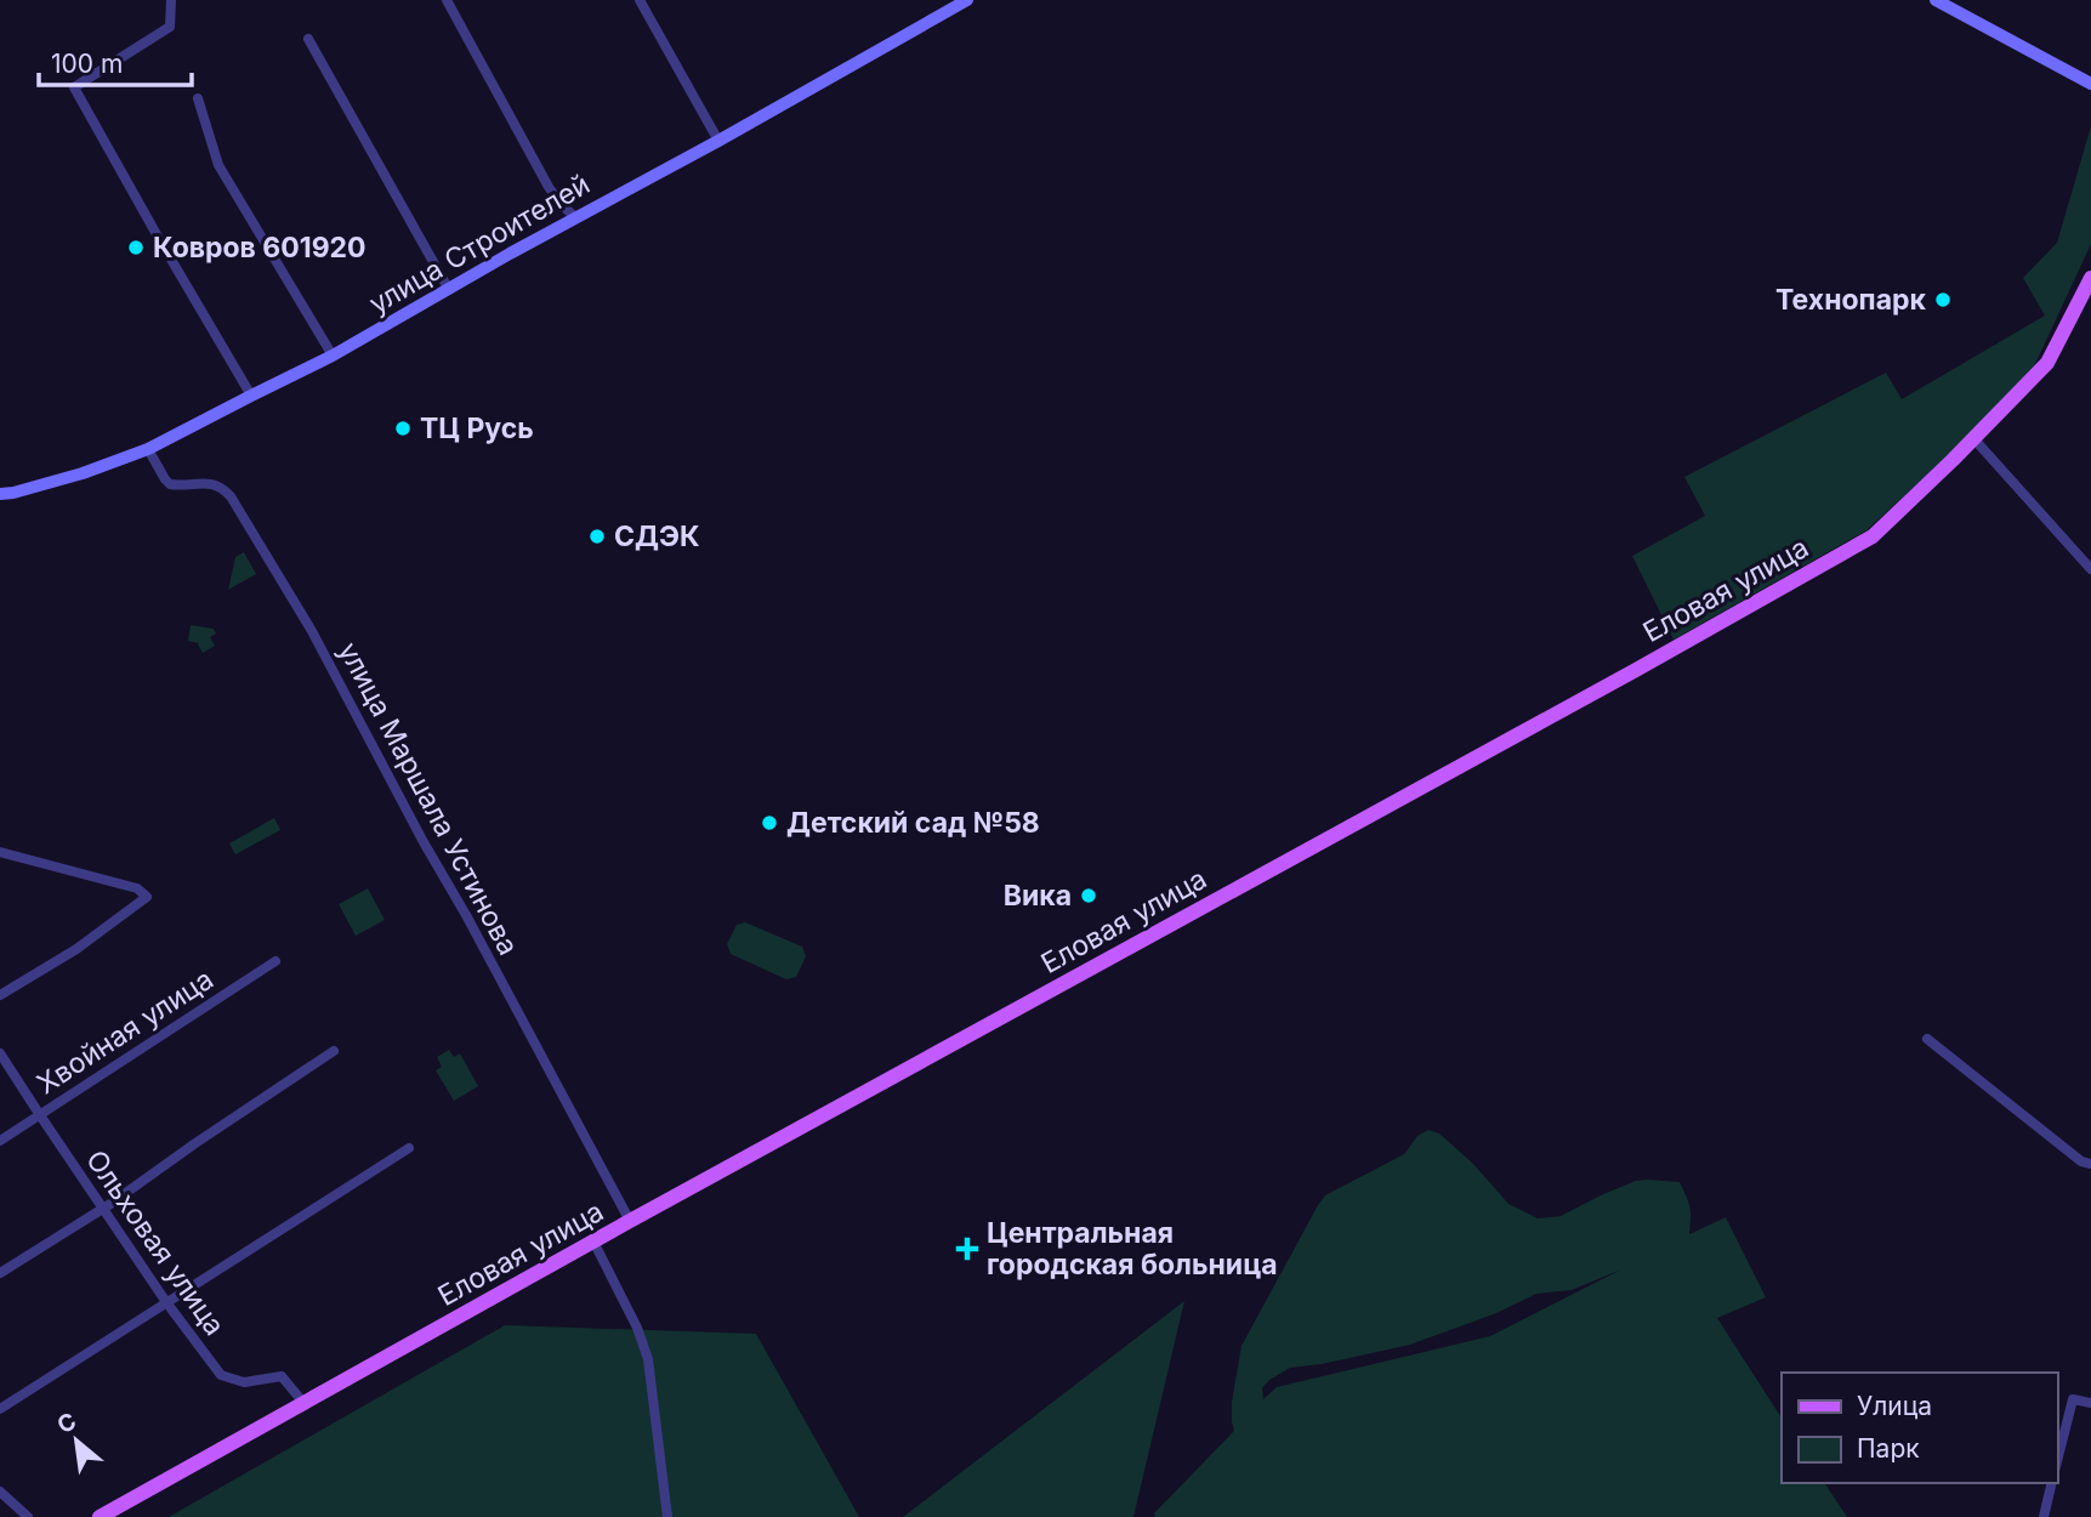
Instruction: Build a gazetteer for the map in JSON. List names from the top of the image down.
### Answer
{
  "streets": {
    "main road": ["улица Строителей", "Еловая улица"],
    "street": ["улица Маршала Устинова", "Хвойная улица", "Ольховая улица"]
  },
  "crossings": [
    ["улица Строителей", "улица Маршала Устинова"],
    ["Еловая улица", "улица Маршала Устинова"],
    ["Еловая улица", "Ольховая улица"],
    ["Хвойная улица", "Ольховая улица"]
  ],
  "places": {
    "other": [
      "Ковров 601920",
      "Технопарк",
      "ТЦ Русь",
      "СДЭК",
      "Детский сад №58",
      "Вика"
    ],
    "health": ["Центральная городская больница"]
  },
  "legend": ["Улица", "Парк"],
  "scale_bar": "100 m",
  "north": "top left"
}
